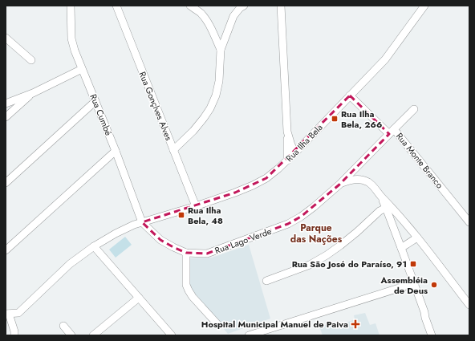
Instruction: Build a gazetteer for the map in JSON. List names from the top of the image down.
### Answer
{
  "streets": {
    "street": [
      "Rua Gonçlves Alves",
      "Rua Cumbé",
      "Rua Ilha Bela",
      "Rua Monte Branco",
      "Rua Lago Verde"
    ]
  },
  "crossings": [
    ["Rua Gonçlves Alves", "Rua Ilha Bela"],
    ["Rua Cumbé", "Rua Ilha Bela"],
    ["Rua Cumbé", "Rua Lago Verde"],
    ["Rua Ilha Bela", "Rua Lago Verde"],
    ["Rua Monte Branco", "Rua Lago Verde"]
  ],
  "districts": ["Parque das Nações"],
  "places": {
    "transit": ["Rua Ilha Bela, 266", "Rua Ilha Bela, 48", "Rua São José do Paraíso, 91"],
    "other": ["Assembléia de Deus"],
    "health": ["Hospital Municipal Manuel de Paiva"]
  }
}
